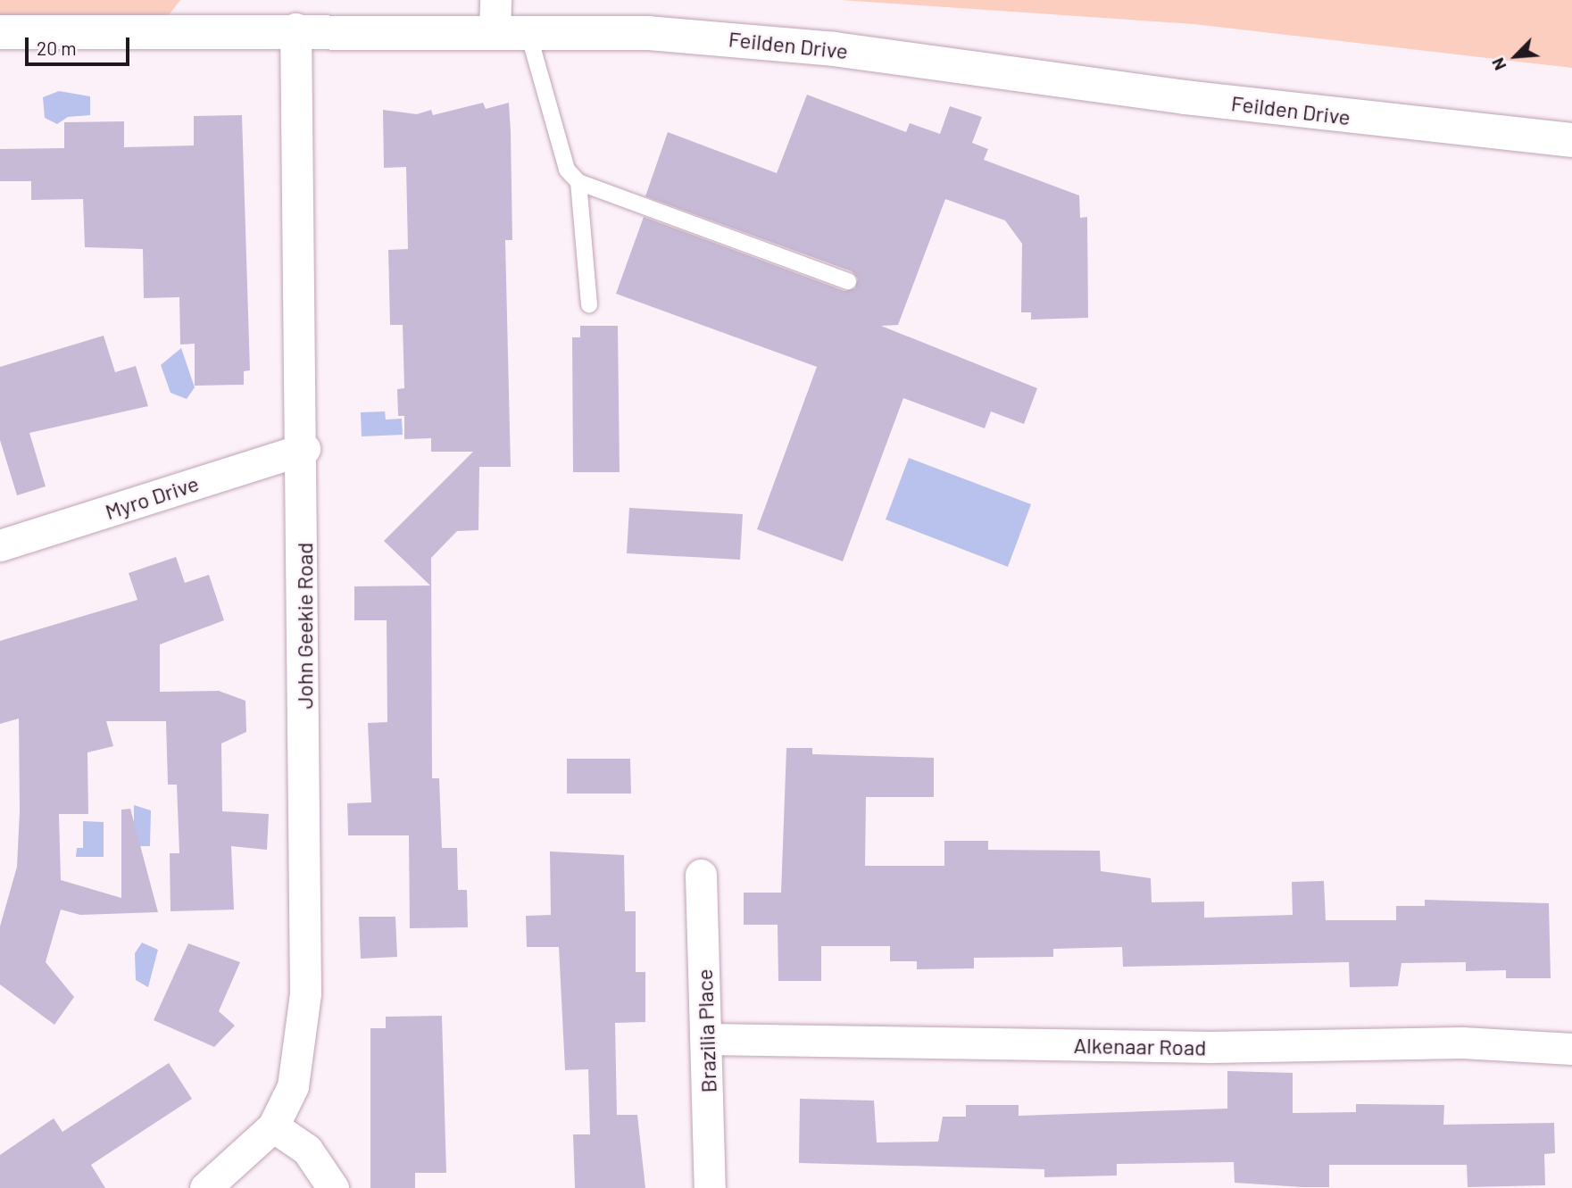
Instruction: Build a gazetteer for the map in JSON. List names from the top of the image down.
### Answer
{
  "streets": {
    "street": [
      "Feilden Drive",
      "Myro Drive",
      "John Geekie Road",
      "Brazilia Place",
      "Alkenaar Road"
    ]
  },
  "crossings": [
    ["Feilden Drive", "John Geekie Road"],
    ["Myro Drive", "John Geekie Road"],
    ["Brazilia Place", "Alkenaar Road"]
  ],
  "scale_bar": "20 m",
  "north": "bottom left"
}
